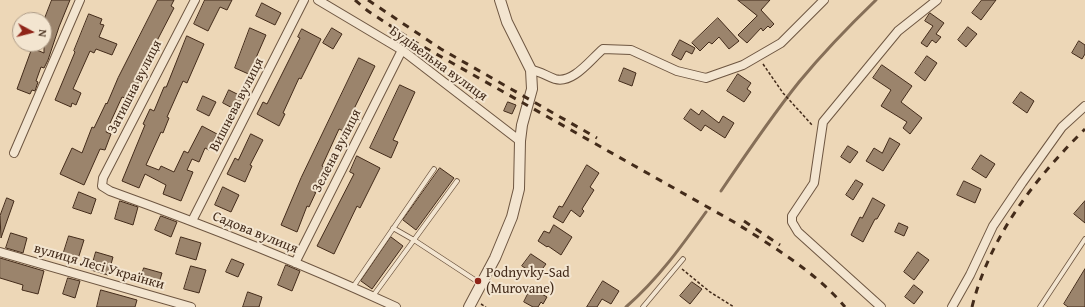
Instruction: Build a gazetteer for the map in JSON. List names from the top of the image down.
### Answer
{
  "streets": {
    "street": [
      "Будівельна вулиця",
      "Затишна вулиця",
      "Вишнева вулиця",
      "Зелена вулиця",
      "Садова вулиця",
      "вулиця Лесі Українки"
    ]
  },
  "crossings": [
    ["Будівельна вулиця", "Зелена вулиця"],
    ["Затишна вулиця", "Садова вулиця"],
    ["Вишнева вулиця", "Садова вулиця"],
    ["Зелена вулиця", "Садова вулиця"]
  ],
  "places": ["Podnyvky-Sad (Murovane)"],
  "north": "right"
}
